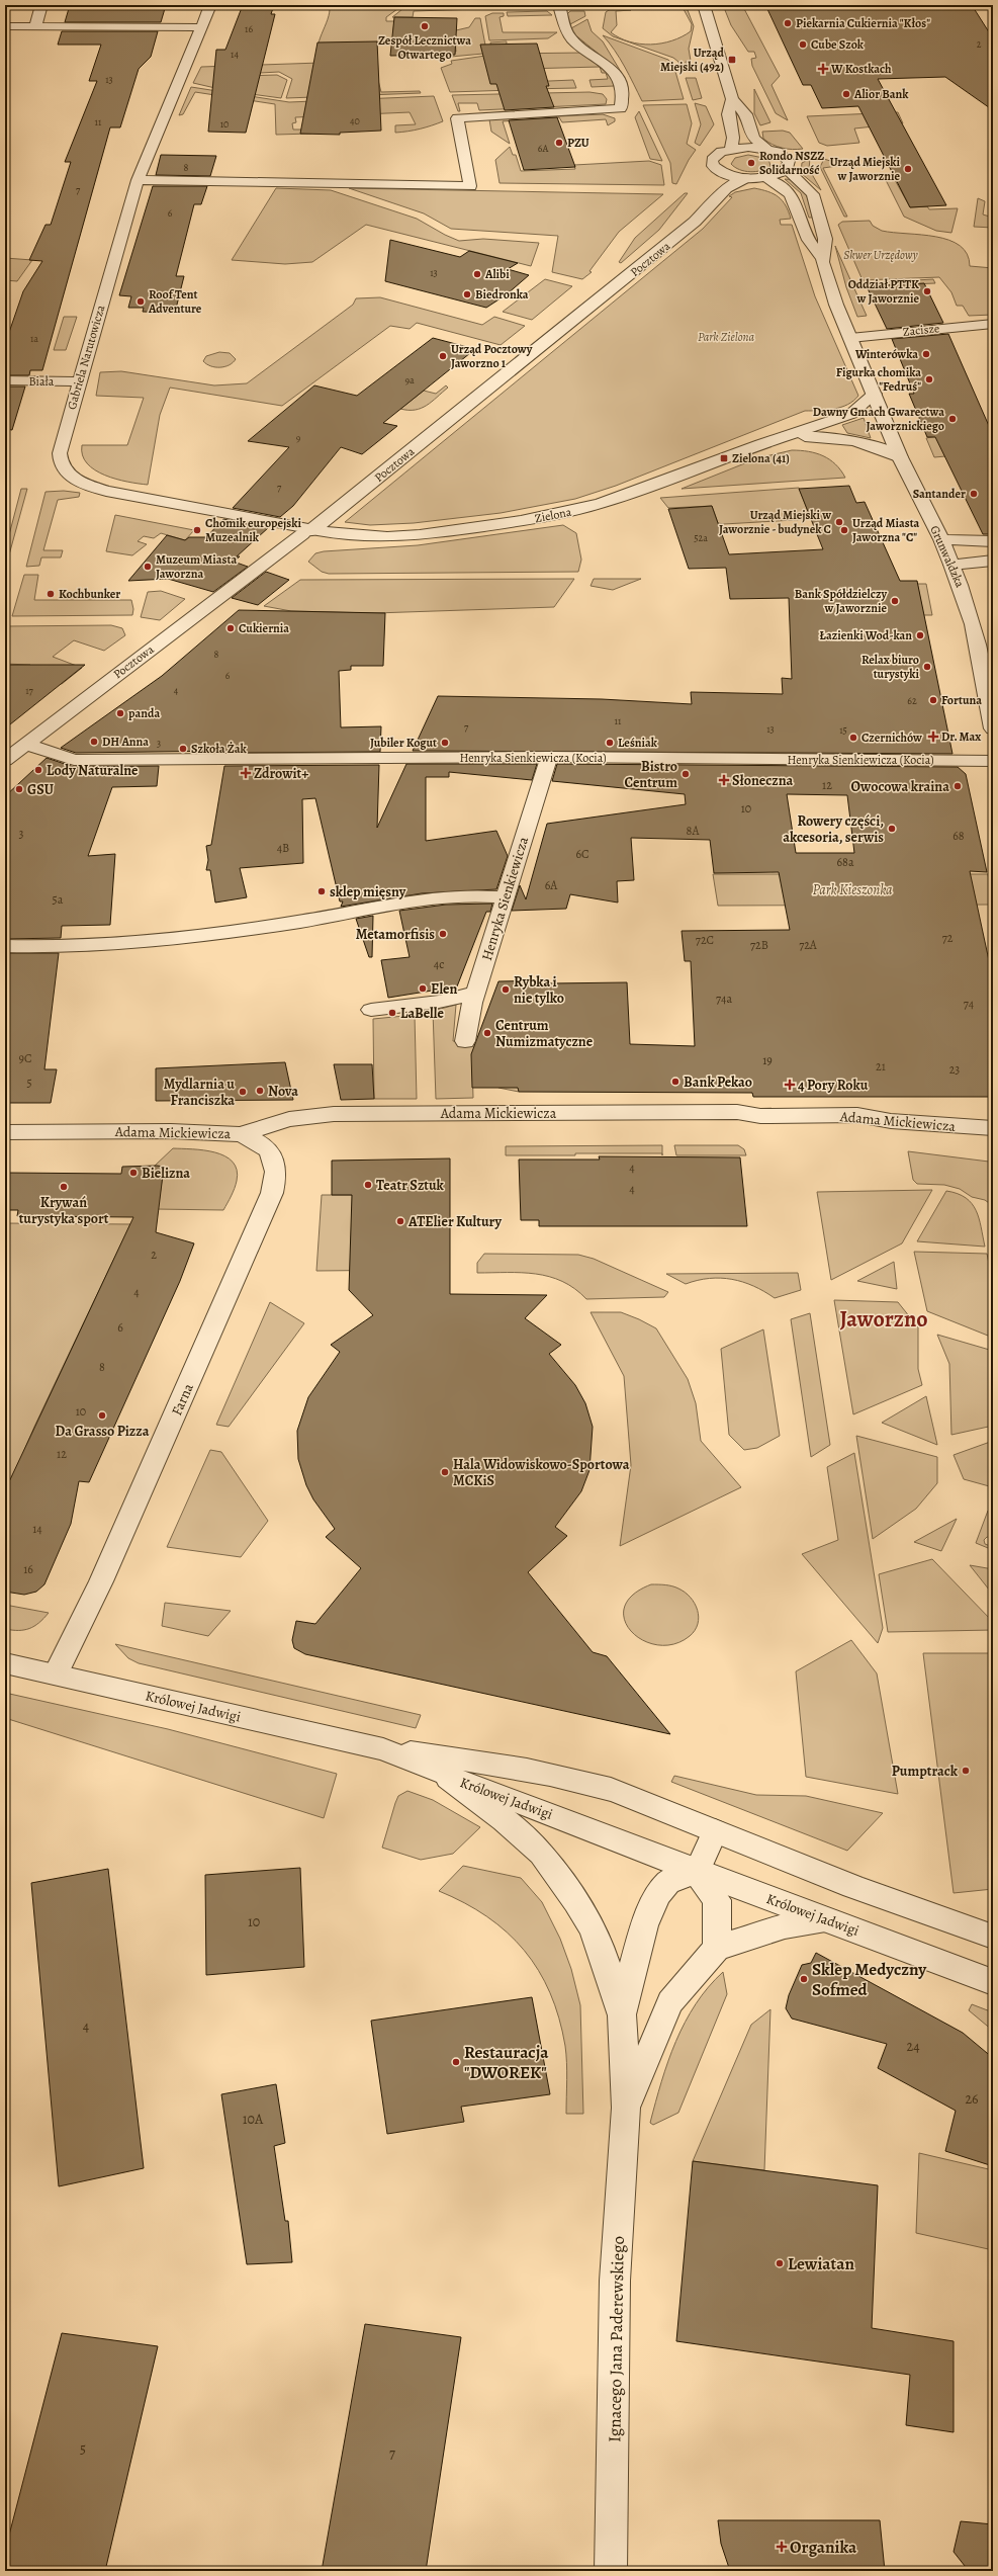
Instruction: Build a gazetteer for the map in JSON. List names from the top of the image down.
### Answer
{
  "streets": {
    "street": [
      "Pocztowa",
      "Zacisze",
      "Gabriela Narutowicza",
      "Biała",
      "Zielona",
      "Grunwaldzka",
      "Henryka Sienkiewicza (Kocia)",
      "Henryka Sienkiewicza",
      "Adama Mickiewicza",
      "Farna",
      "Królowej Jadwigi",
      "Ignacego Jana Paderewskiego"
    ]
  },
  "crossings": [
    ["Pocztowa", "Gabriela Narutowicza"],
    ["Pocztowa", "Zielona"],
    ["Pocztowa", "Henryka Sienkiewicza (Kocia)"],
    ["Zacisze", "Grunwaldzka"],
    ["Gabriela Narutowicza", "Biała"],
    ["Gabriela Narutowicza", "Zielona"],
    ["Zielona", "Grunwaldzka"],
    ["Henryka Sienkiewicza (Kocia)", "Henryka Sienkiewicza"],
    ["Adama Mickiewicza", "Farna"],
    ["Farna", "Królowej Jadwigi"],
    ["Królowej Jadwigi", "Ignacego Jana Paderewskiego"]
  ],
  "districts": ["Jaworzno"],
  "parks": ["Skwer Urzędowy", "Park Zielona", "Park Kieszonka"],
  "places": {
    "other": [
      "Piekarnia Cukiernia \"Kłos\"",
      "Zespół Lecznictwa Otwartego",
      "Cube Szok",
      "Alior Bank",
      "PZU",
      "Rondo NSZZ Solidarność",
      "Urząd Miejski w Jaworznie",
      "Alibi",
      "Oddział PTTK w Jaworznie",
      "Biedronka",
      "Roof Tent Adventure",
      "Winterówka",
      "Urząd Pocztowy Jaworzno 1",
      "Figurka chomika \"Fedruś\"",
      "Dawny Gmach Gwarectwa Jaworznickiego",
      "Santander",
      "Urząd Miejski w Jaworznie - budynek C",
      "Chomik europejski Muzealnik",
      "Urząd Miasta Jaworzna \"C\"",
      "Muzeum Miasta Jaworzna",
      "Kochbunker",
      "Bank Spółdzielczy w Jaworznie",
      "Cukiernia",
      "Łazienki Wod-kan",
      "Relax biuro turystyki",
      "Fortuna",
      "panda",
      "Czernichów",
      "DH Anna",
      "Jubiler Kogut",
      "Leśniak",
      "Szkoła Żak",
      "Lody Naturalne",
      "Bistro Centrum",
      "Owocowa kraina",
      "GSU",
      "Rowery części, akcesoria, serwis",
      "sklep mięsny",
      "Metamorfisis",
      "Elen",
      "Rybka i nie tylko",
      "LaBelle",
      "Centrum Numizmatyczne",
      "Bank Pekao",
      "Nova",
      "Mydlarnia u Franciszka",
      "Bielizna",
      "Teatr Sztuk",
      "Krywań turystyka sport",
      "ATElier Kultury",
      "Da Grasso Pizza",
      "Hala Widowiskowo-Sportowa MCKiS",
      "Pumptrack",
      "Sklep Medyczny Sofmed",
      "Restauracja \"DWOREK\"",
      "Lewiatan"
    ],
    "transit": ["Urząd Miejski (492)", "Zielona (41)"],
    "health": [
      "W Kostkach",
      "Dr. Max",
      "Zdrowit+",
      "Słoneczna",
      "4 Pory Roku",
      "Organika"
    ]
  },
  "house_numbers": [
    "16",
    "2",
    "14",
    "13",
    "40",
    "11",
    "10",
    "6A",
    "8",
    "7",
    "6",
    "13",
    "1a",
    "9a",
    "9",
    "7",
    "52a",
    "8",
    "6",
    "17",
    "4",
    "62",
    "11",
    "7",
    "13",
    "15",
    "3",
    "12",
    "10",
    "8A",
    "3",
    "68",
    "4B",
    "6C",
    "68a",
    "6A",
    "5a",
    "72",
    "72C",
    "72B",
    "72A",
    "4c",
    "74a",
    "74",
    "9C",
    "19",
    "21",
    "23",
    "5",
    "4",
    "4",
    "2",
    "4",
    "6",
    "8",
    "10",
    "12",
    "14",
    "16",
    "10",
    "4",
    "24",
    "26",
    "10A",
    "5",
    "7"
  ]
}
